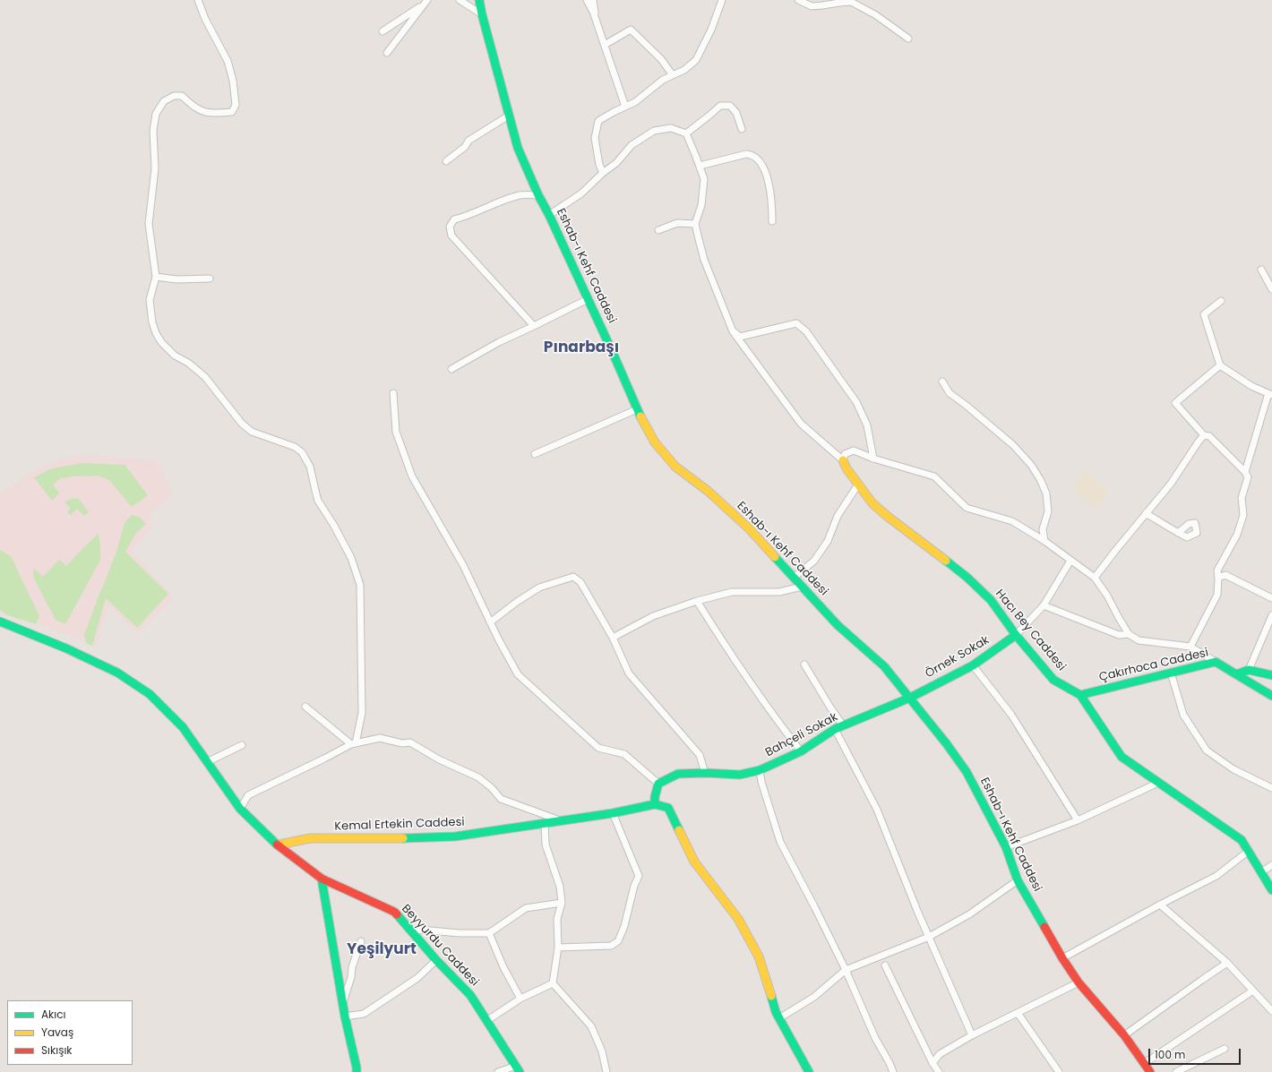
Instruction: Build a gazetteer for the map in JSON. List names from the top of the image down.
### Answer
{
  "streets": {
    "street": [
      "Eshab-ı Kehf Caddesi",
      "Hacı Bey Caddesi",
      "Örnek Sokak",
      "Çakırhoca Caddesi",
      "Bahçeli Sokak",
      "Kemal Ertekin Caddesi",
      "Beyyurdu Caddesi"
    ]
  },
  "crossings": [
    ["Eshab-ı Kehf Caddesi", "Örnek Sokak"],
    ["Eshab-ı Kehf Caddesi", "Bahçeli Sokak"],
    ["Hacı Bey Caddesi", "Örnek Sokak"],
    ["Hacı Bey Caddesi", "Çakırhoca Caddesi"],
    ["Örnek Sokak", "Bahçeli Sokak"],
    ["Kemal Ertekin Caddesi", "Beyyurdu Caddesi"]
  ],
  "districts": ["Pınarbaşı", "Yeşilyurt"],
  "legend": ["Akıcı", "Yavaş", "Sıkışık"],
  "scale_bar": "100 m"
}
